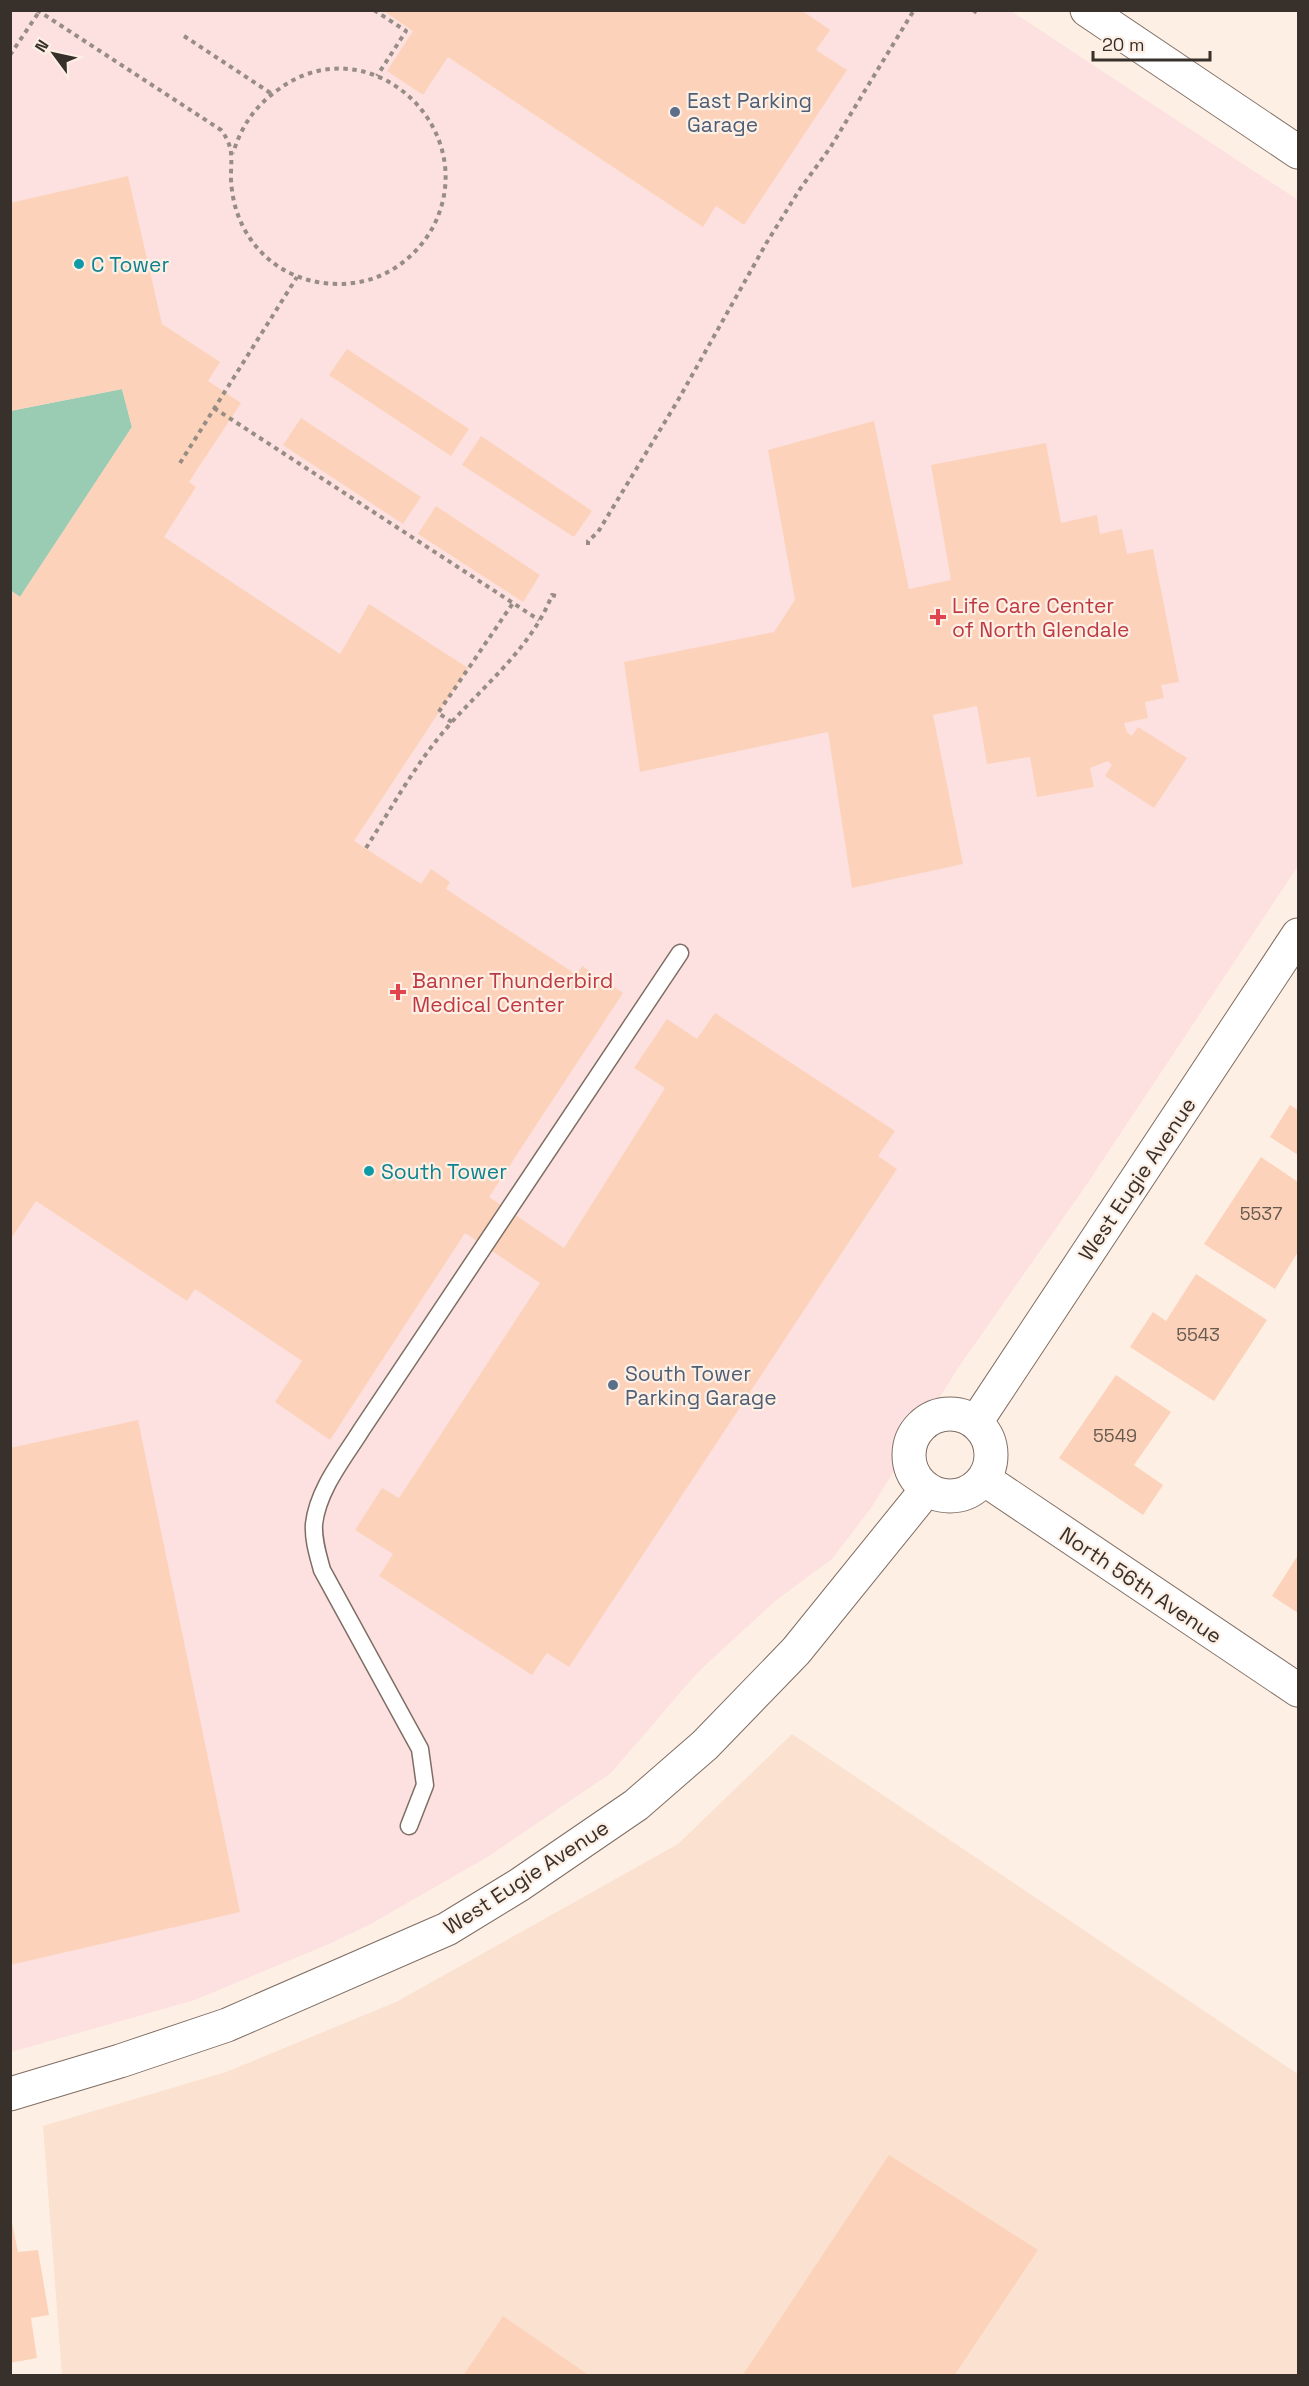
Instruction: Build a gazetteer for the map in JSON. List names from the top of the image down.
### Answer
{
  "streets": {
    "street": ["West Eugie Avenue", "North 56th Avenue"]
  },
  "crossings": [
    ["West Eugie Avenue", "North 56th Avenue"]
  ],
  "places": {
    "other": [
      "East Parking Garage",
      "C Tower",
      "South Tower",
      "South Tower Parking Garage"
    ],
    "health": ["Life Care Center of North Glendale", "Banner Thunderbird Medical Center"]
  },
  "house_numbers": ["5537", "5543", "5549"],
  "scale_bar": "20 m",
  "north": "top left"
}
